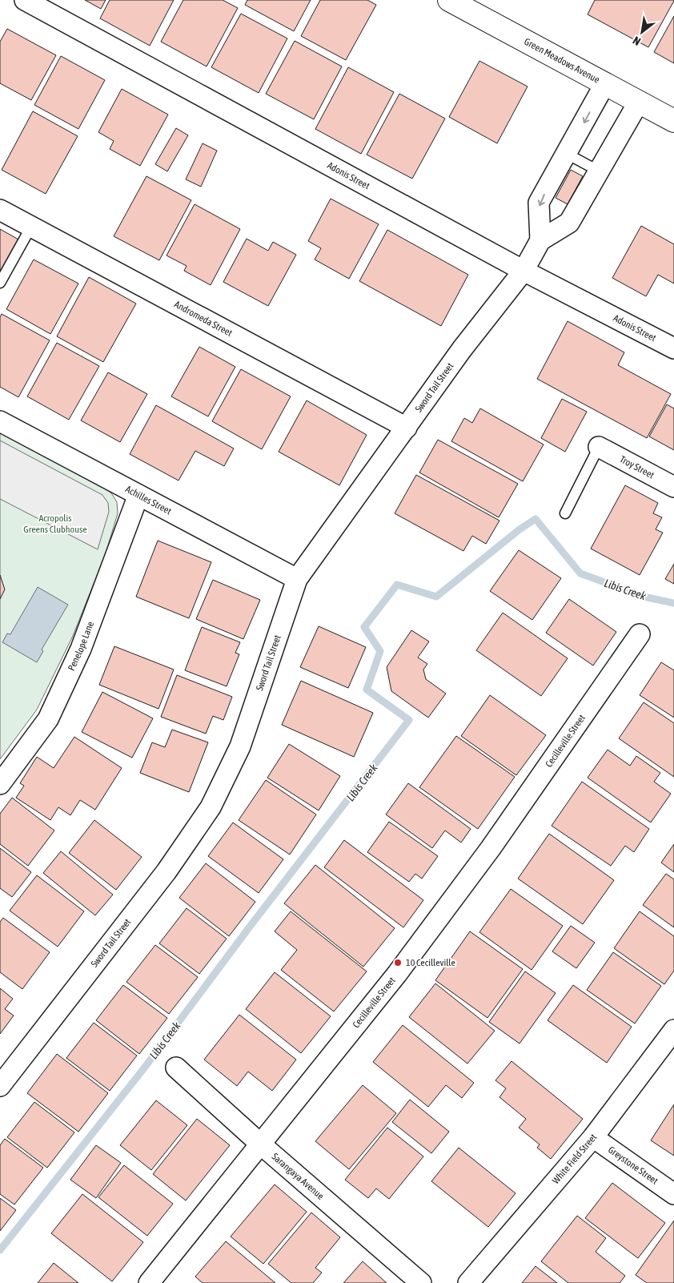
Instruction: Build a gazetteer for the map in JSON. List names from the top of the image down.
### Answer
{
  "streets": {
    "street": [
      "Green Meadows Avenue",
      "Adonis Street",
      "Andromeda Street",
      "Sword Tail Street",
      "Troy Street",
      "Achilles Street",
      "Penelope Lane",
      "Cecilleville Street",
      "White Field Street",
      "Greystone Street",
      "Sarangaya Avenue"
    ]
  },
  "crossings": [
    ["Green Meadows Avenue", "Sword Tail Street"],
    ["Adonis Street", "Sword Tail Street"],
    ["Andromeda Street", "Sword Tail Street"],
    ["Sword Tail Street", "Achilles Street"],
    ["Achilles Street", "Penelope Lane"],
    ["Cecilleville Street", "Sarangaya Avenue"],
    ["White Field Street", "Greystone Street"]
  ],
  "water": ["Libis Creek"],
  "parks": ["Acropolis Greens Clubhouse"],
  "places": ["10 Cecilleville"],
  "north": "bottom left"
}
